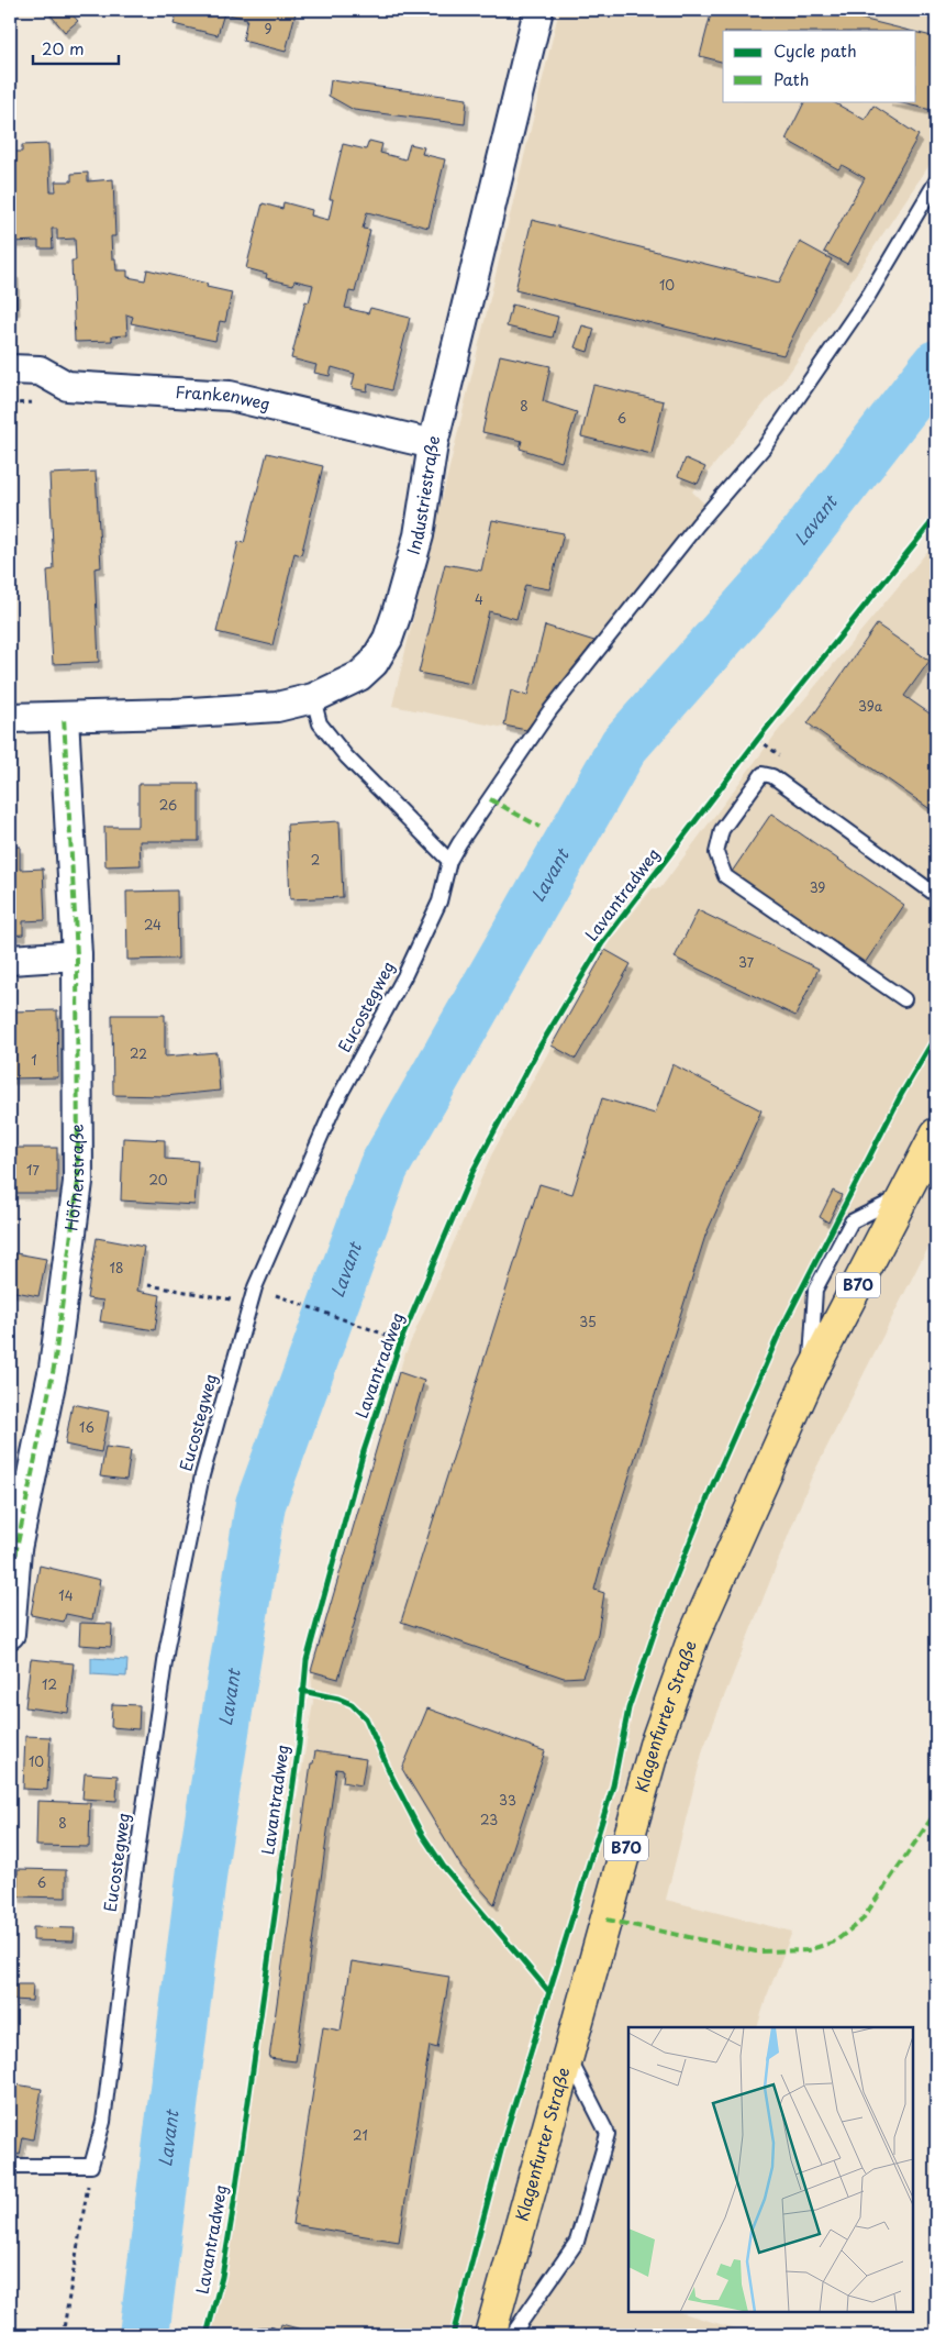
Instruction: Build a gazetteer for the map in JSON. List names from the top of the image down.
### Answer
{
  "streets": {
    "main road": ["B70", "Klagenfurter Straße"],
    "street": ["Frankenweg", "Industriestraße", "Höfnerstraße"],
    "lane": ["Eucostegweg"],
    "cycle path": ["Lavantradweg"]
  },
  "crossings": [
    ["Frankenweg", "Industriestraße"],
    ["Industriestraße", "Höfnerstraße"]
  ],
  "water": ["Lavant"],
  "house_numbers": [
    "9",
    "10",
    "8",
    "6",
    "4",
    "39a",
    "26",
    "2",
    "39",
    "24",
    "37",
    "22",
    "1",
    "17",
    "20",
    "18",
    "35",
    "16",
    "14",
    "12",
    "10",
    "33",
    "23",
    "8",
    "6",
    "21"
  ],
  "legend": ["Cycle path", "Path"],
  "scale_bar": "20 m"
}
